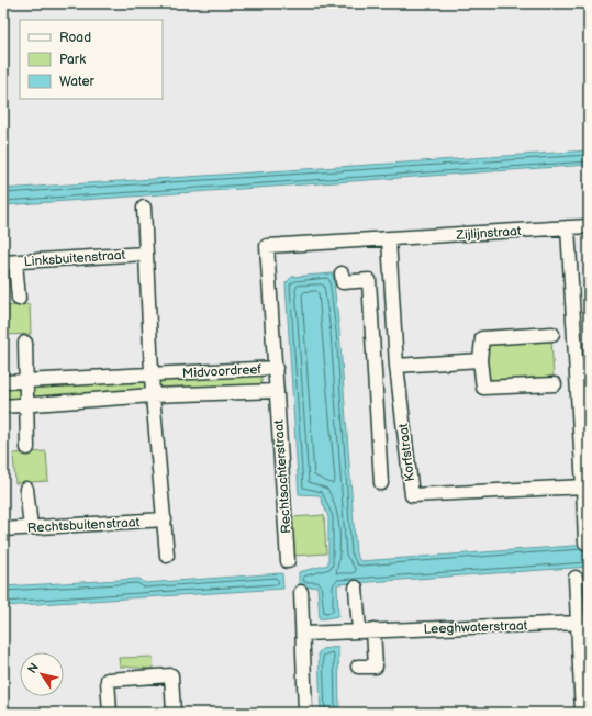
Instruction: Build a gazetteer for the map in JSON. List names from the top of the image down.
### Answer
{
  "streets": {
    "street": [
      "Zijlijnstraat",
      "Linksbuitenstraat",
      "Midvoordreef",
      "Korfstraat",
      "Rechtsachterstraat",
      "Rechtsbuitenstraat",
      "Leeghwaterstraat"
    ]
  },
  "crossings": [
    ["Zijlijnstraat", "Midvoordreef"],
    ["Zijlijnstraat", "Korfstraat"],
    ["Linksbuitenstraat", "Midvoordreef"],
    ["Midvoordreef", "Rechtsachterstraat"]
  ],
  "legend": ["Road", "Park", "Water"],
  "north": "top left"
}
